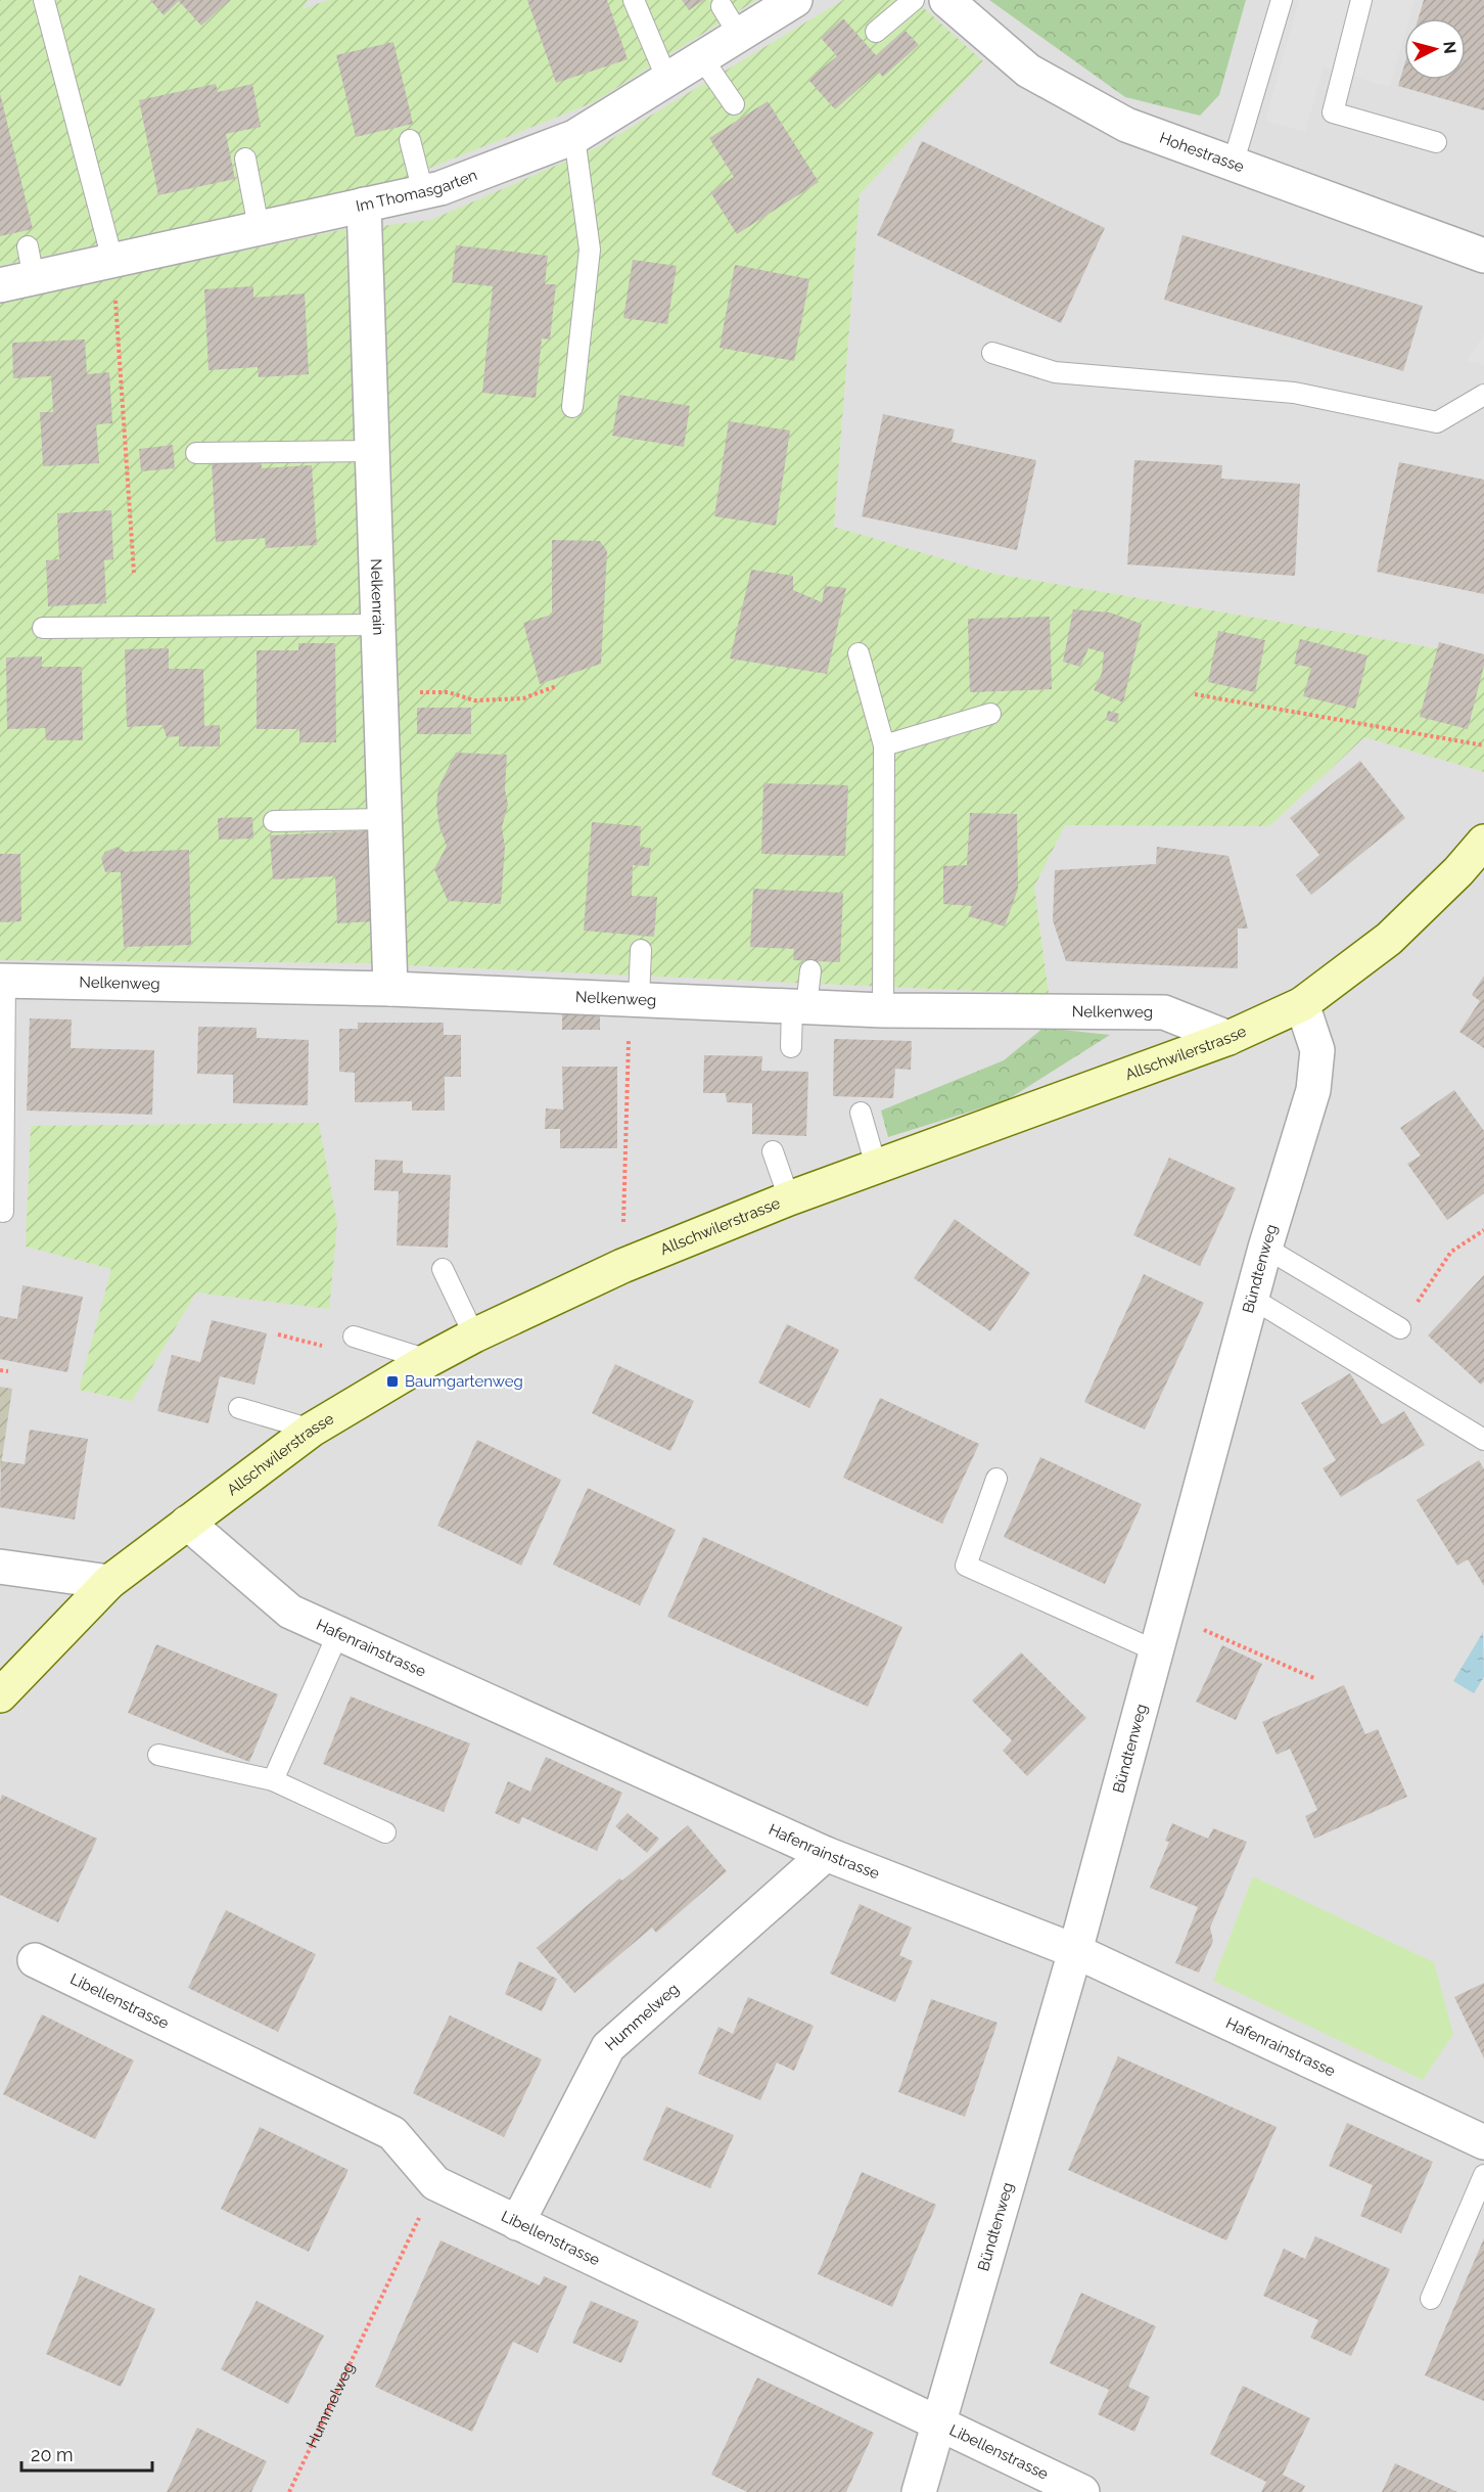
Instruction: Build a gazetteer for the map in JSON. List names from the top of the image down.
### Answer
{
  "streets": {
    "street": [
      "Hohestrasse",
      "Im Thomasgarten",
      "Nelkenrain",
      "Nelkenweg",
      "Allschwilerstrasse",
      "Bündtenweg",
      "Hafenrainstrasse",
      "Libellenstrasse",
      "Hummelweg"
    ]
  },
  "crossings": [
    ["Im Thomasgarten", "Nelkenrain"],
    ["Nelkenrain", "Nelkenweg"],
    ["Nelkenweg", "Allschwilerstrasse"],
    ["Allschwilerstrasse", "Bündtenweg"],
    ["Allschwilerstrasse", "Hafenrainstrasse"],
    ["Bündtenweg", "Hafenrainstrasse"],
    ["Bündtenweg", "Libellenstrasse"],
    ["Hafenrainstrasse", "Hummelweg"],
    ["Libellenstrasse", "Hummelweg"]
  ],
  "places": {
    "transit": ["Baumgartenweg"]
  },
  "scale_bar": "20 m",
  "north": "right"
}
